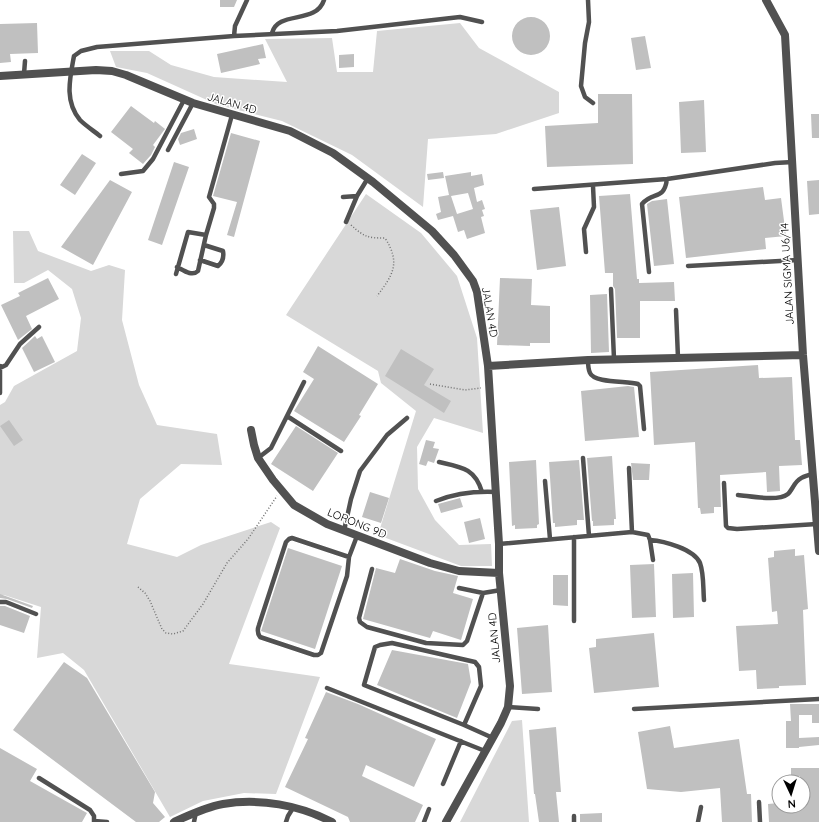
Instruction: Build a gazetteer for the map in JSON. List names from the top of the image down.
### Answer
{
  "streets": {
    "street": ["JALAN 4D", "JALAN SIGMA U6/14", "LORONG 9D"]
  },
  "crossings": [
    ["JALAN 4D", "LORONG 9D"]
  ],
  "north": "bottom"
}
